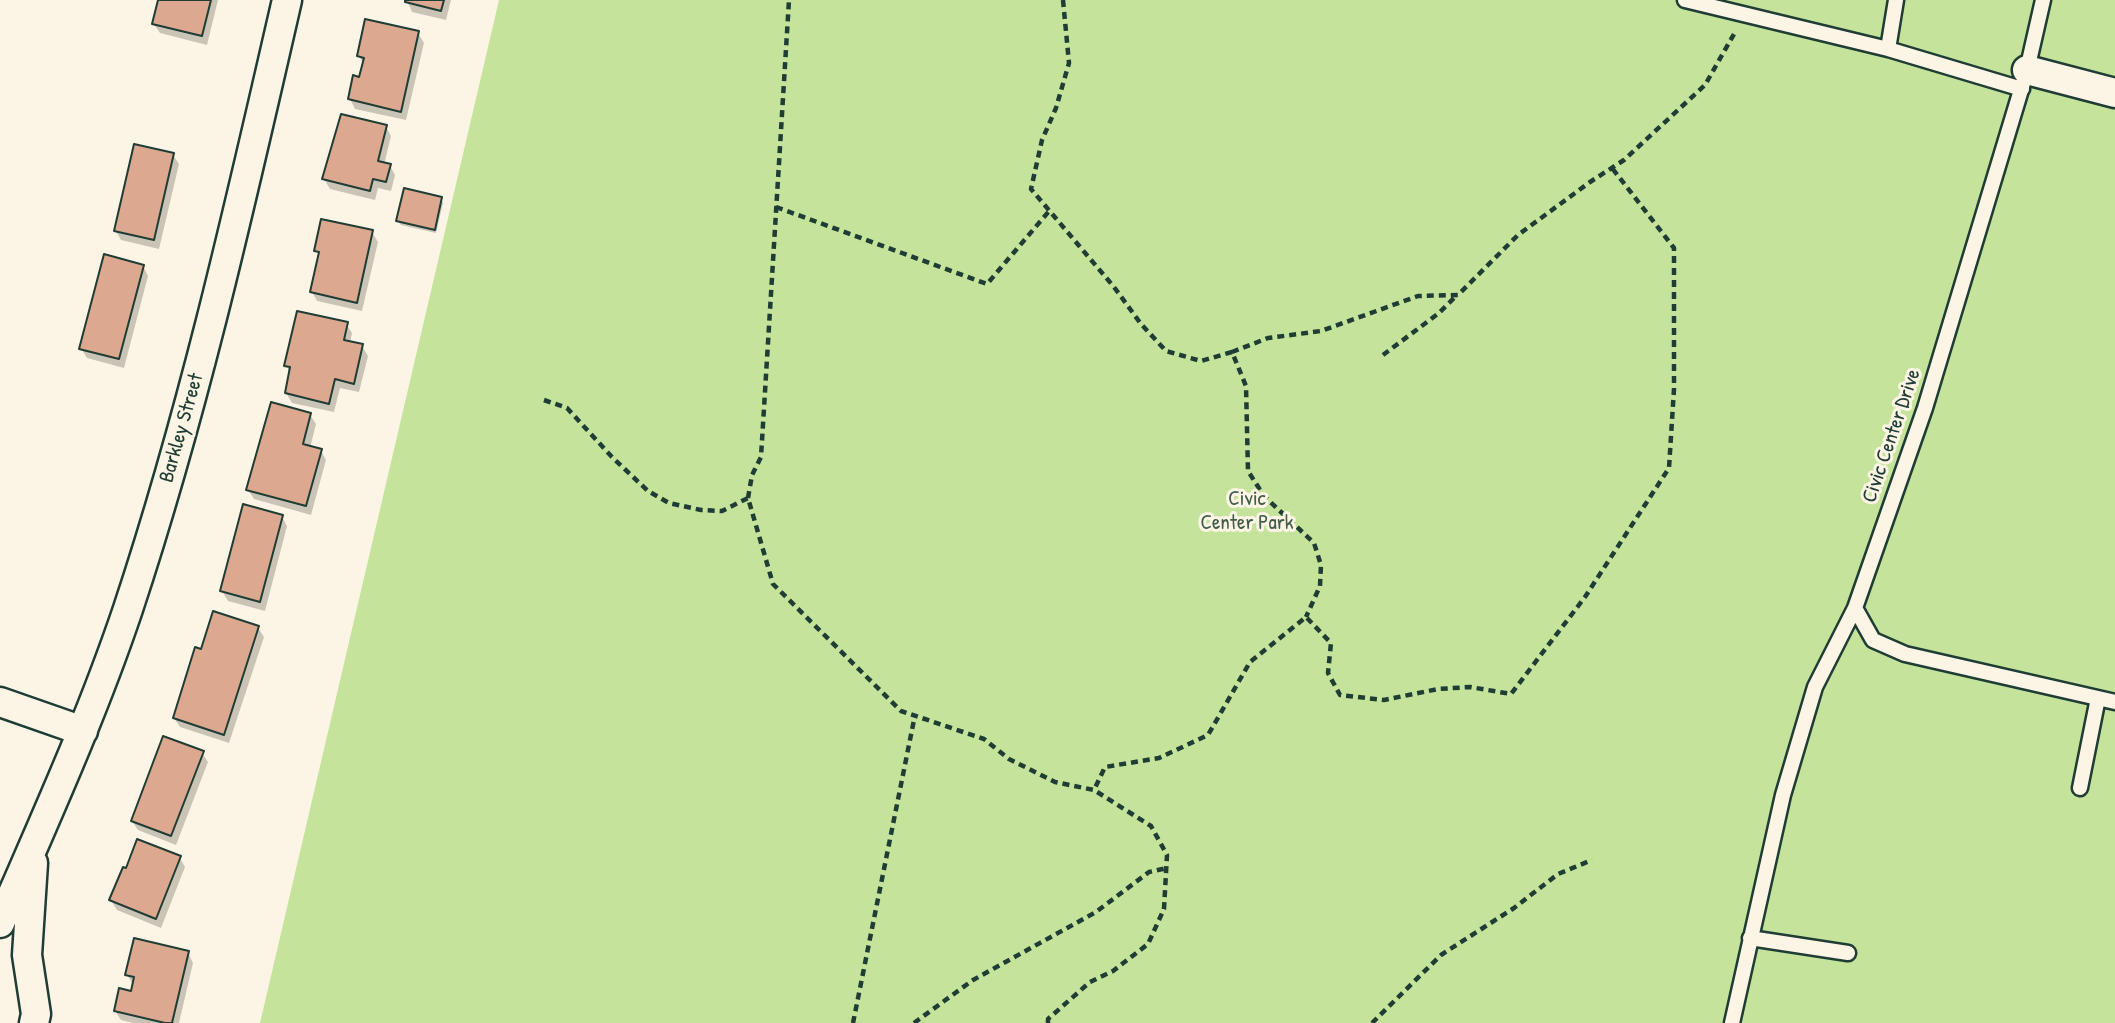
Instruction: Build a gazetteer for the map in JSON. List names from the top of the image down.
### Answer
{
  "streets": {
    "street": ["Barkley Street"],
    "lane": ["Civic Center Drive"]
  },
  "parks": ["Civic Center Park"]
}
